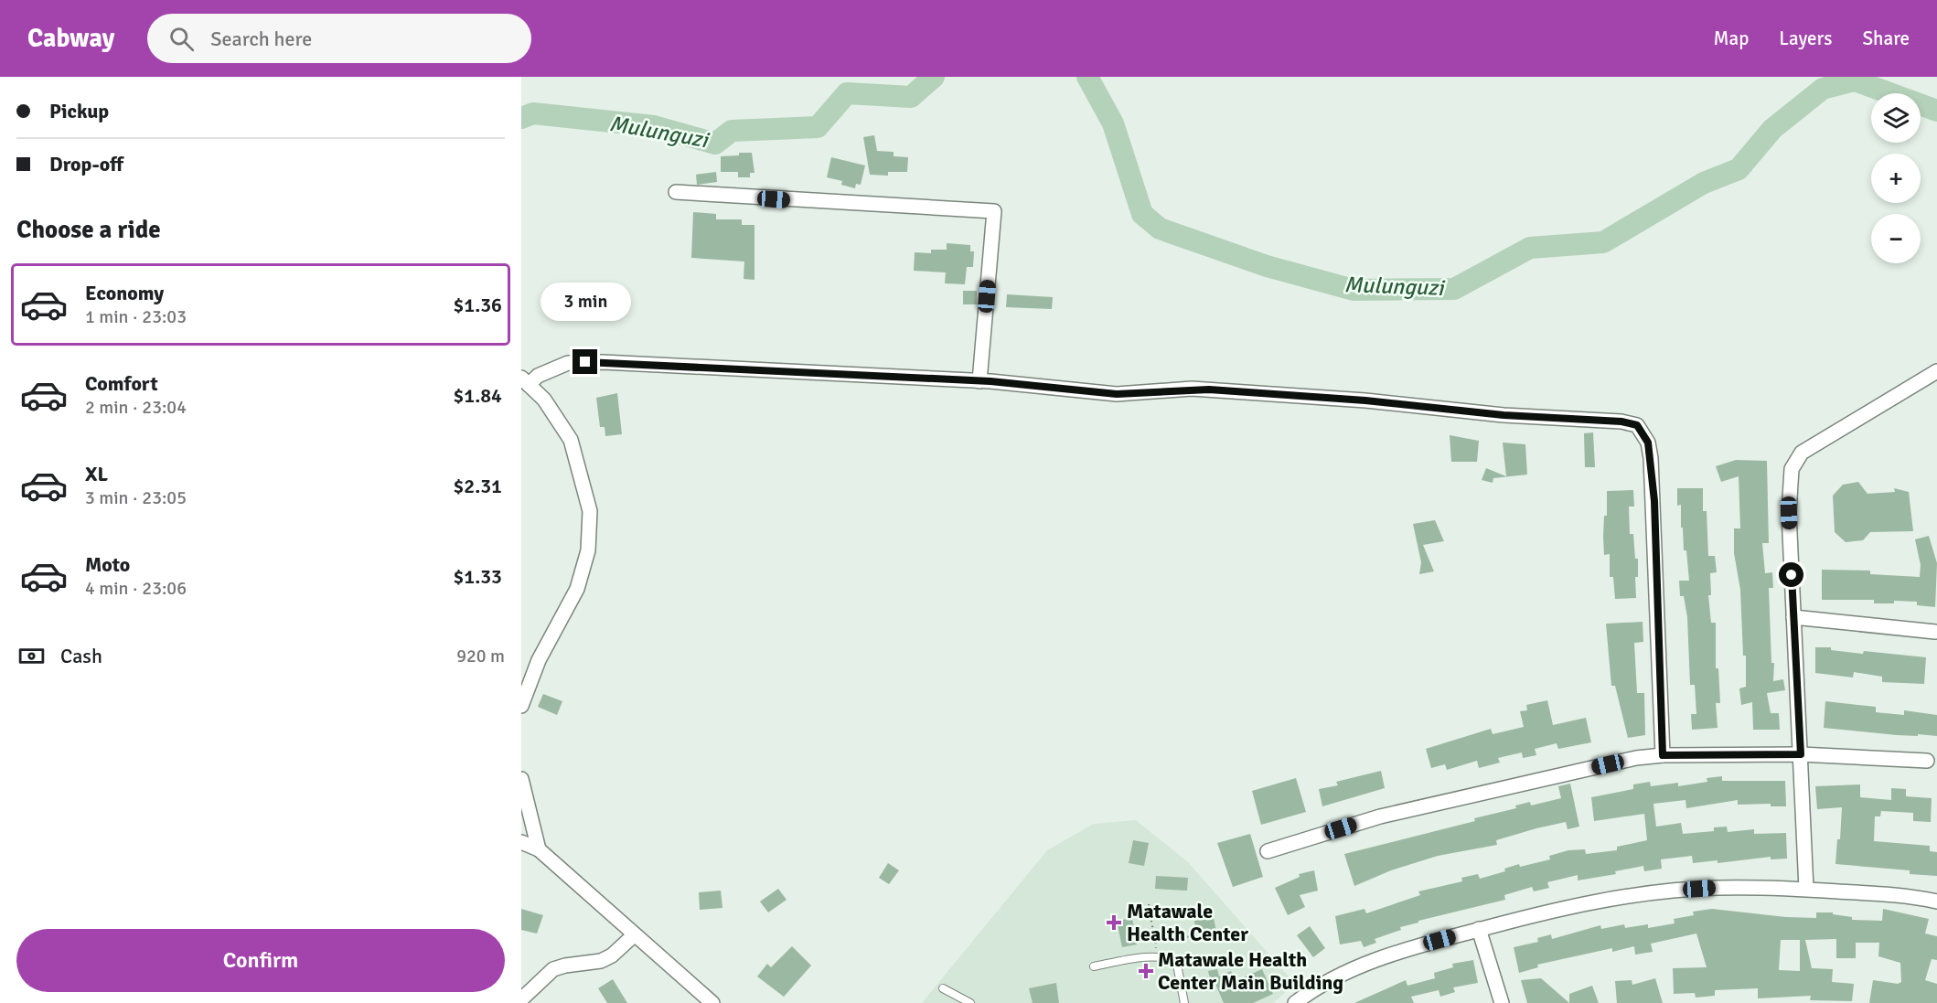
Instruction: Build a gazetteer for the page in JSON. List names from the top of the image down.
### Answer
{
  "water": ["Mulunguzi"],
  "places": {
    "health": ["Matawale Health Center", "Matawale Health Center Main Building"]
  },
  "page": {
    "header": "Cabway",
    "search": "Search here",
    "nav": ["Map", "Layers", "Share"],
    "banner": ["Pickup", "Drop-off"],
    "map_buttons": ["+", "−"],
    "heading": "Choose a ride",
    "list": [
      {
        "name": "Economy",
        "note": "1 min · 23:03",
        "value": "$1.36"
      },
      {
        "name": "Comfort",
        "note": "2 min · 23:04",
        "value": "$1.84"
      },
      {
        "name": "XL",
        "note": "3 min · 23:05",
        "value": "$2.31"
      },
      {
        "name": "Moto",
        "note": "4 min · 23:06",
        "value": "$1.33"
      }
    ],
    "bubble": "3 min",
    "pay": ["Cash", "920 m"],
    "buttons": "Confirm"
  }
}
